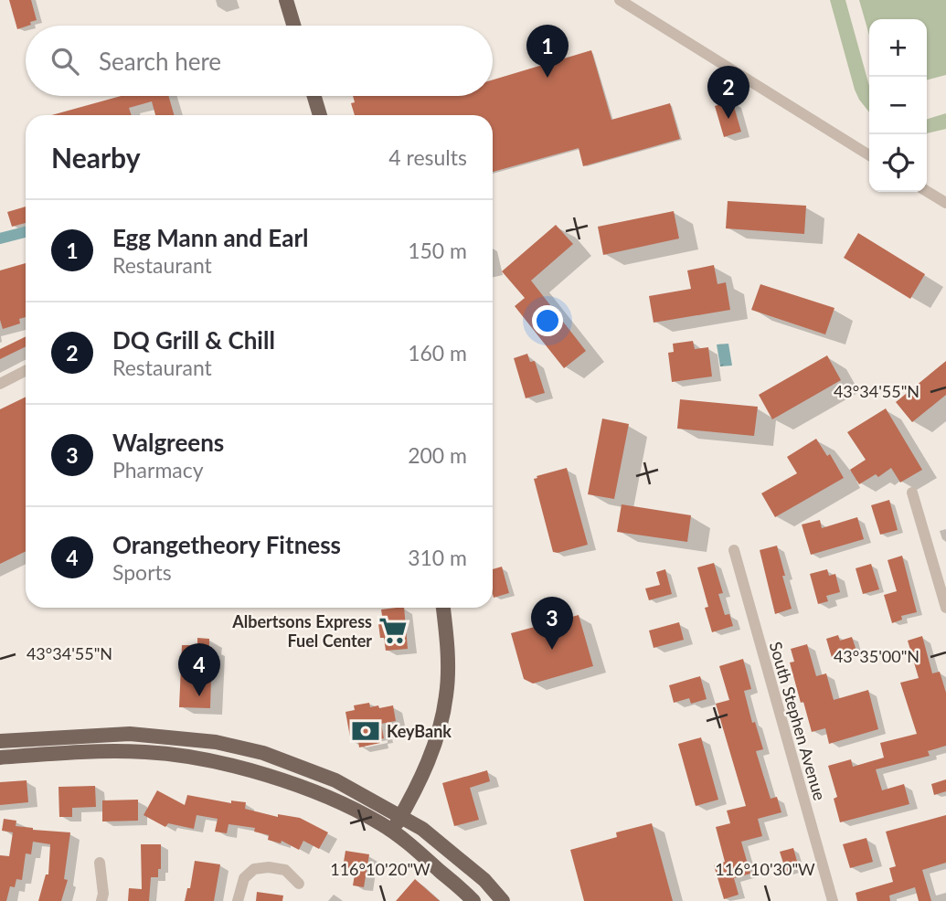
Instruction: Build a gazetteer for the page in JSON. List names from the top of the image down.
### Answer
{
  "streets": {
    "street": ["South Stephen Avenue"]
  },
  "places": {
    "supermarket": ["Albertsons Express Fuel Center"],
    "bank": ["KeyBank"]
  },
  "page": {
    "map_buttons": ["+", "−"],
    "pins": [
      "1",
      "2",
      "3",
      "4"
    ],
    "search": "Search here",
    "heading": ["Nearby", "4 results"],
    "list": [
      {
        "mark": "1",
        "name": "Egg Mann and Earl",
        "note": "Restaurant",
        "value": "150 m"
      },
      {
        "mark": "2",
        "name": "DQ Grill & Chill",
        "note": "Restaurant",
        "value": "160 m"
      },
      {
        "mark": "3",
        "name": "Walgreens",
        "note": "Pharmacy",
        "value": "200 m"
      },
      {
        "mark": "4",
        "name": "Orangetheory Fitness",
        "note": "Sports",
        "value": "310 m"
      }
    ]
  },
  "coordinates": [
    "43°34'55\"N",
    "43°35'00\"N",
    "116°10'20\"W",
    "116°10'30\"W"
  ]
}
